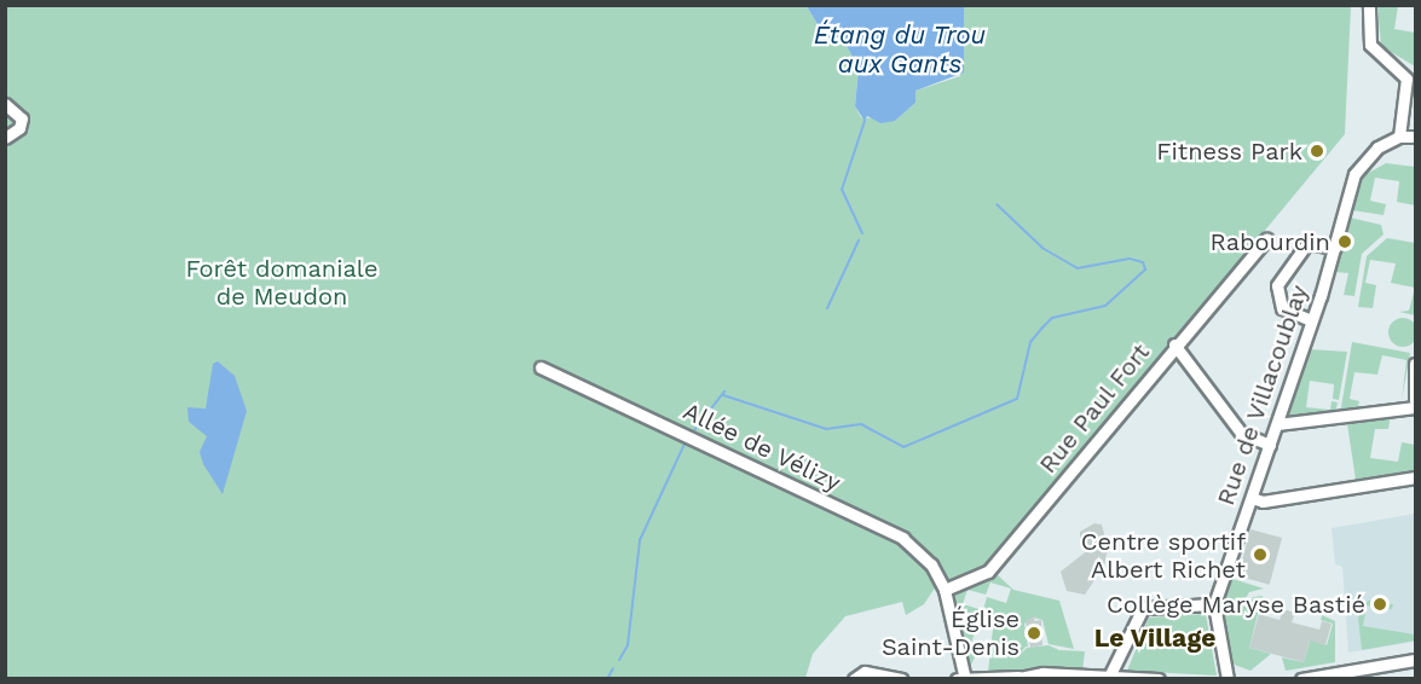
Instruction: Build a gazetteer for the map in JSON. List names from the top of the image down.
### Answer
{
  "streets": {
    "street": ["Rue de Villacoublay", "Rue Paul Fort", "Allée de Vélizy"]
  },
  "crossings": [
    ["Rue Paul Fort", "Allée de Vélizy"]
  ],
  "districts": ["Le Village"],
  "water": ["Étang du Trou aux Gants"],
  "parks": ["Forêt domaniale de Meudon"],
  "places": [
    "Fitness Park",
    "Rabourdin",
    "Centre sportif Albert Richet",
    "Collège Maryse Bastié",
    "Église Saint-Denis"
  ]
}
